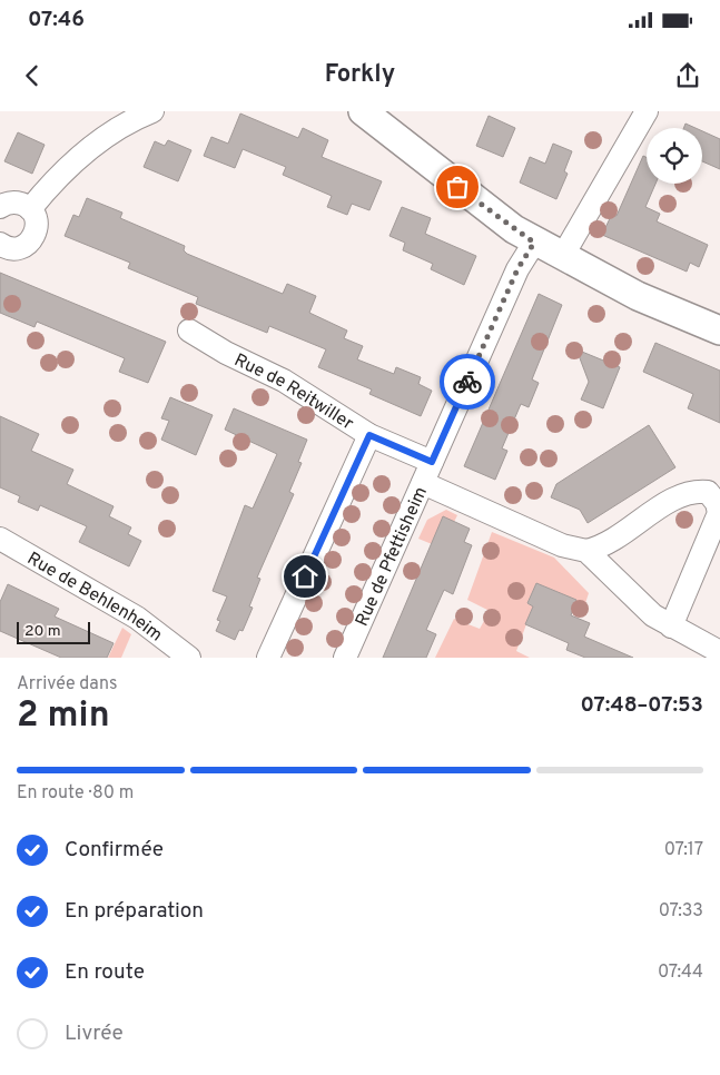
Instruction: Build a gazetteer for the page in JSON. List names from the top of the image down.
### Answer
{
  "streets": {
    "street": ["Rue de Reitwiller", "Rue de Pfettisheim", "Rue de Behlenheim"]
  },
  "crossings": [
    ["Rue de Reitwiller", "Rue de Pfettisheim"]
  ],
  "scale_bar": "20 m",
  "page": {
    "status": "07:46",
    "header": "Forkly",
    "scale": "20 m",
    "heading": ["2 min", "Arrivée dans", "07:48–07:53"],
    "bar": "En route · 80 m",
    "list": [
      ["Confirmée", "07:17"],
      ["En préparation", "07:33"],
      ["En route", "07:44"],
      "Livrée"
    ]
  }
}
